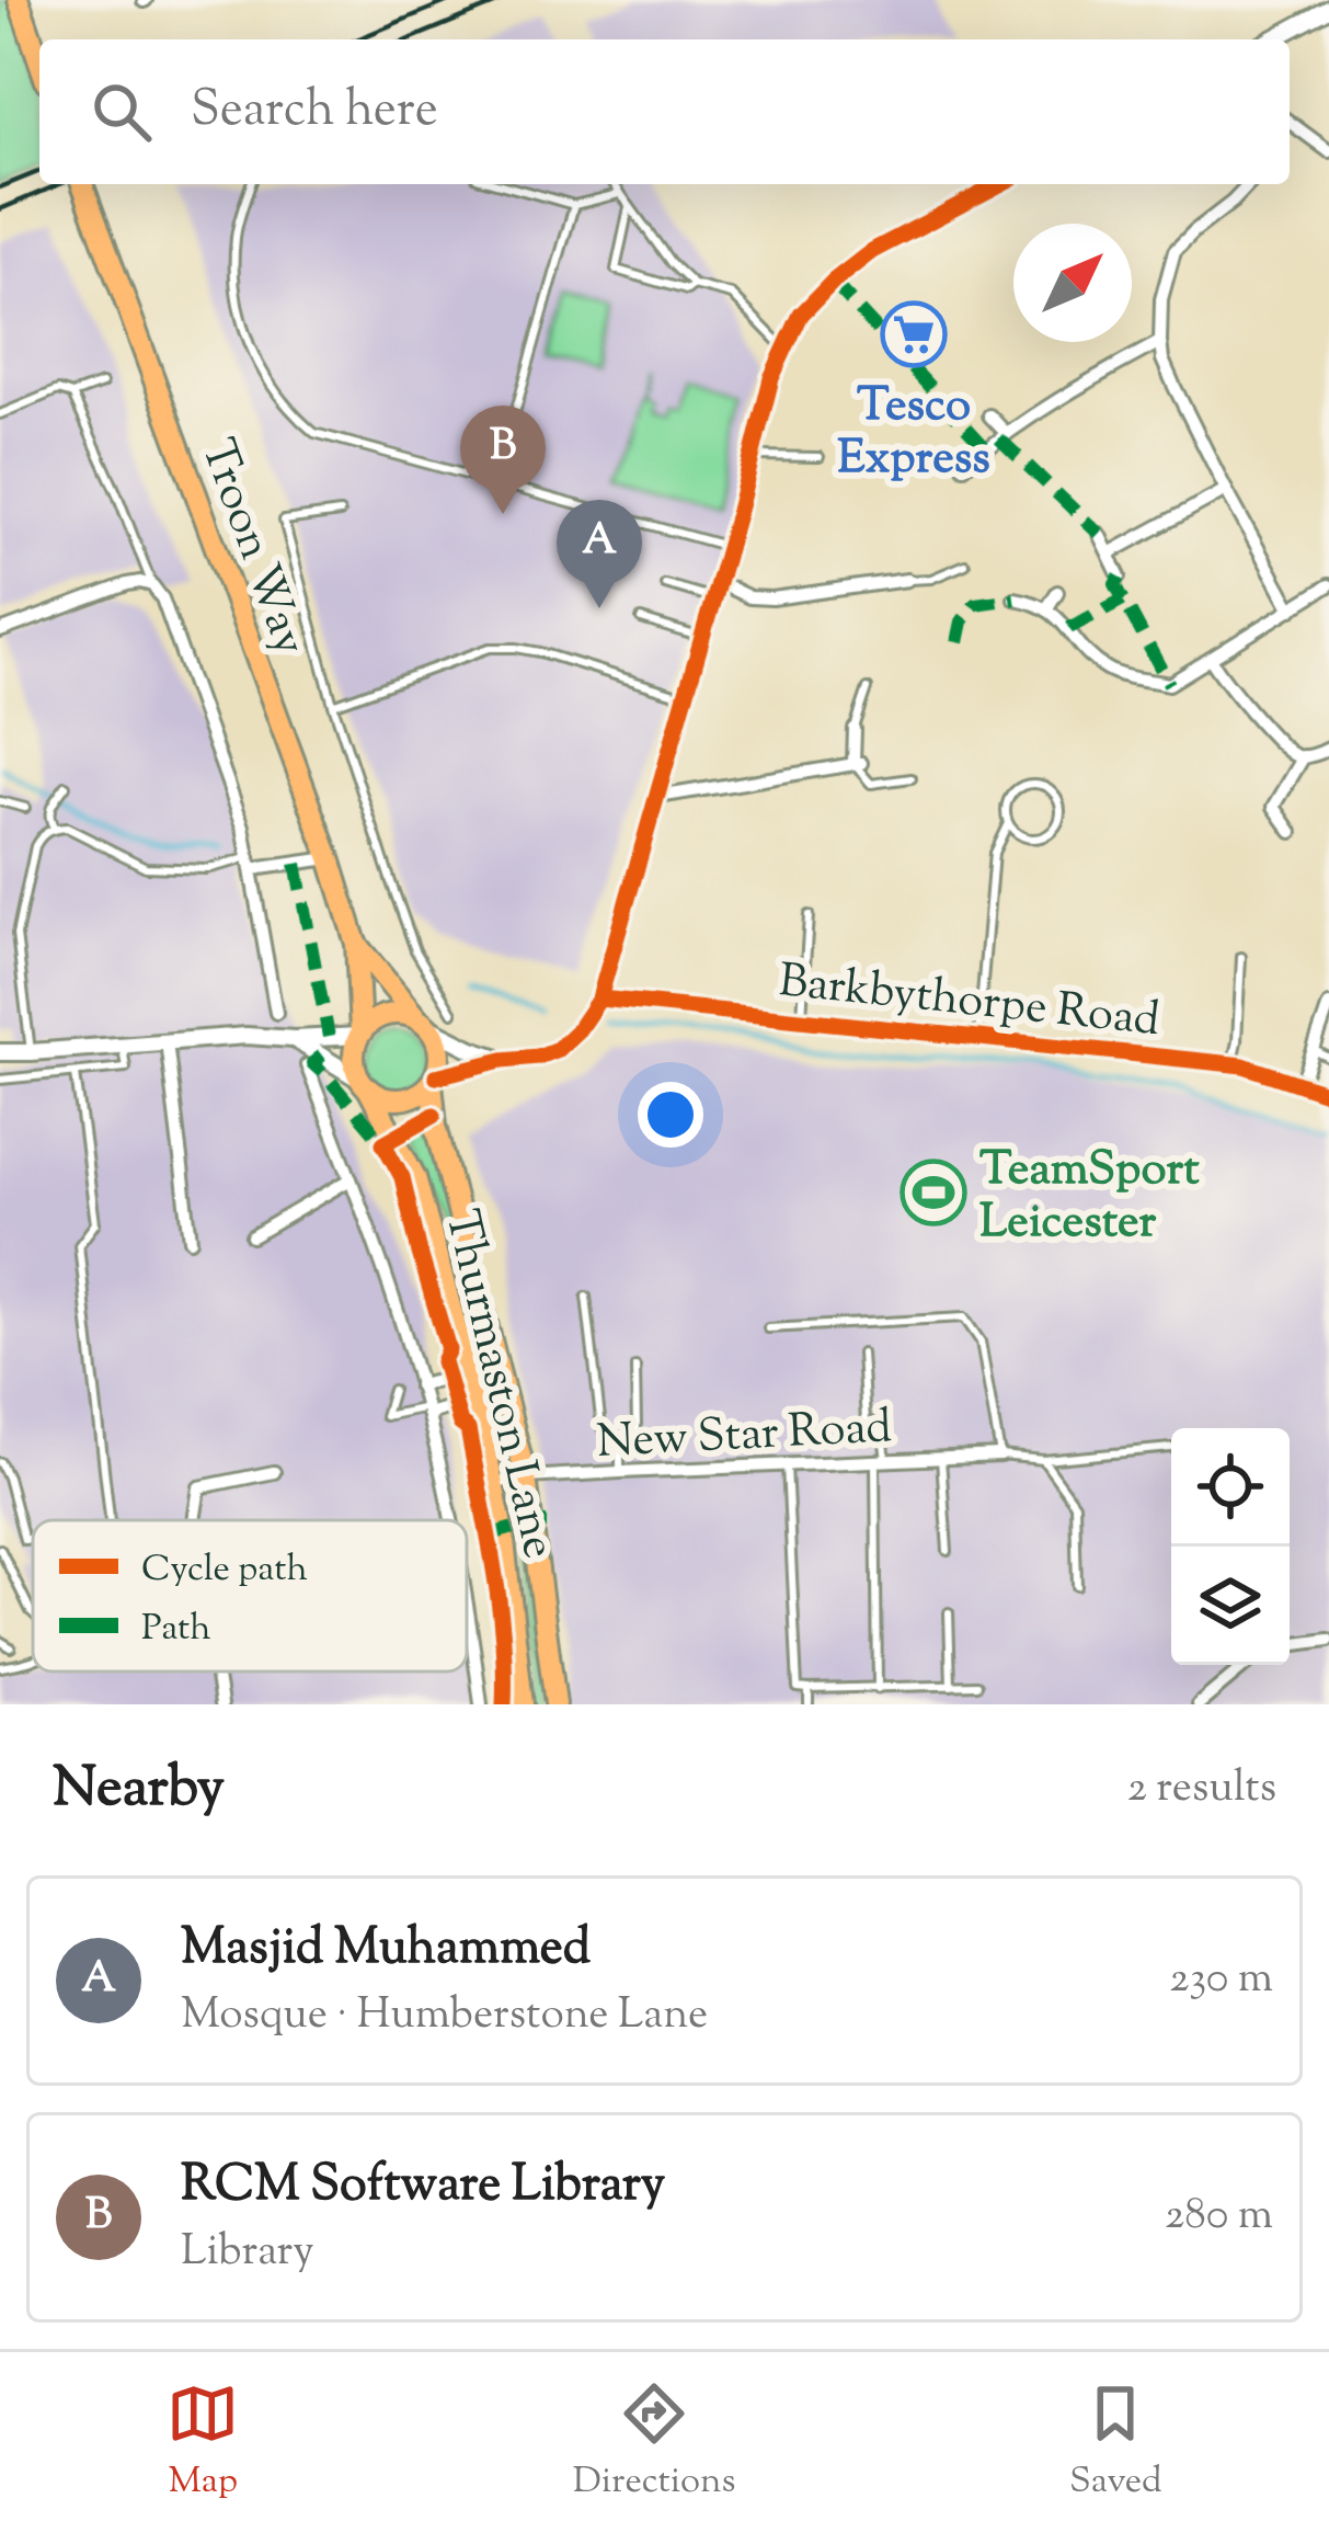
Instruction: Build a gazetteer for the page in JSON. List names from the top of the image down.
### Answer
{
  "streets": {
    "highway": ["Troon Way", "Thurmaston Lane"],
    "street": ["Barkbythorpe Road", "New Star Road"]
  },
  "crossings": [
    ["Troon Way", "Thurmaston Lane"],
    ["Thurmaston Lane", "New Star Road"]
  ],
  "places": {
    "supermarket": ["Tesco Express"],
    "sports": ["TeamSport Leicester"]
  },
  "legend": ["Cycle path", "Path"],
  "north": "top right",
  "page": {
    "search": "Search here",
    "pins": ["B", "A"],
    "heading": ["Nearby", "2 results"],
    "list": [
      {
        "mark": "A",
        "name": "Masjid Muhammed",
        "note": "Mosque · Humberstone Lane",
        "value": "230 m"
      },
      {
        "mark": "B",
        "name": "RCM Software Library",
        "note": "Library",
        "value": "280 m"
      }
    ],
    "nav": ["Map", "Directions", "Saved"]
  }
}
